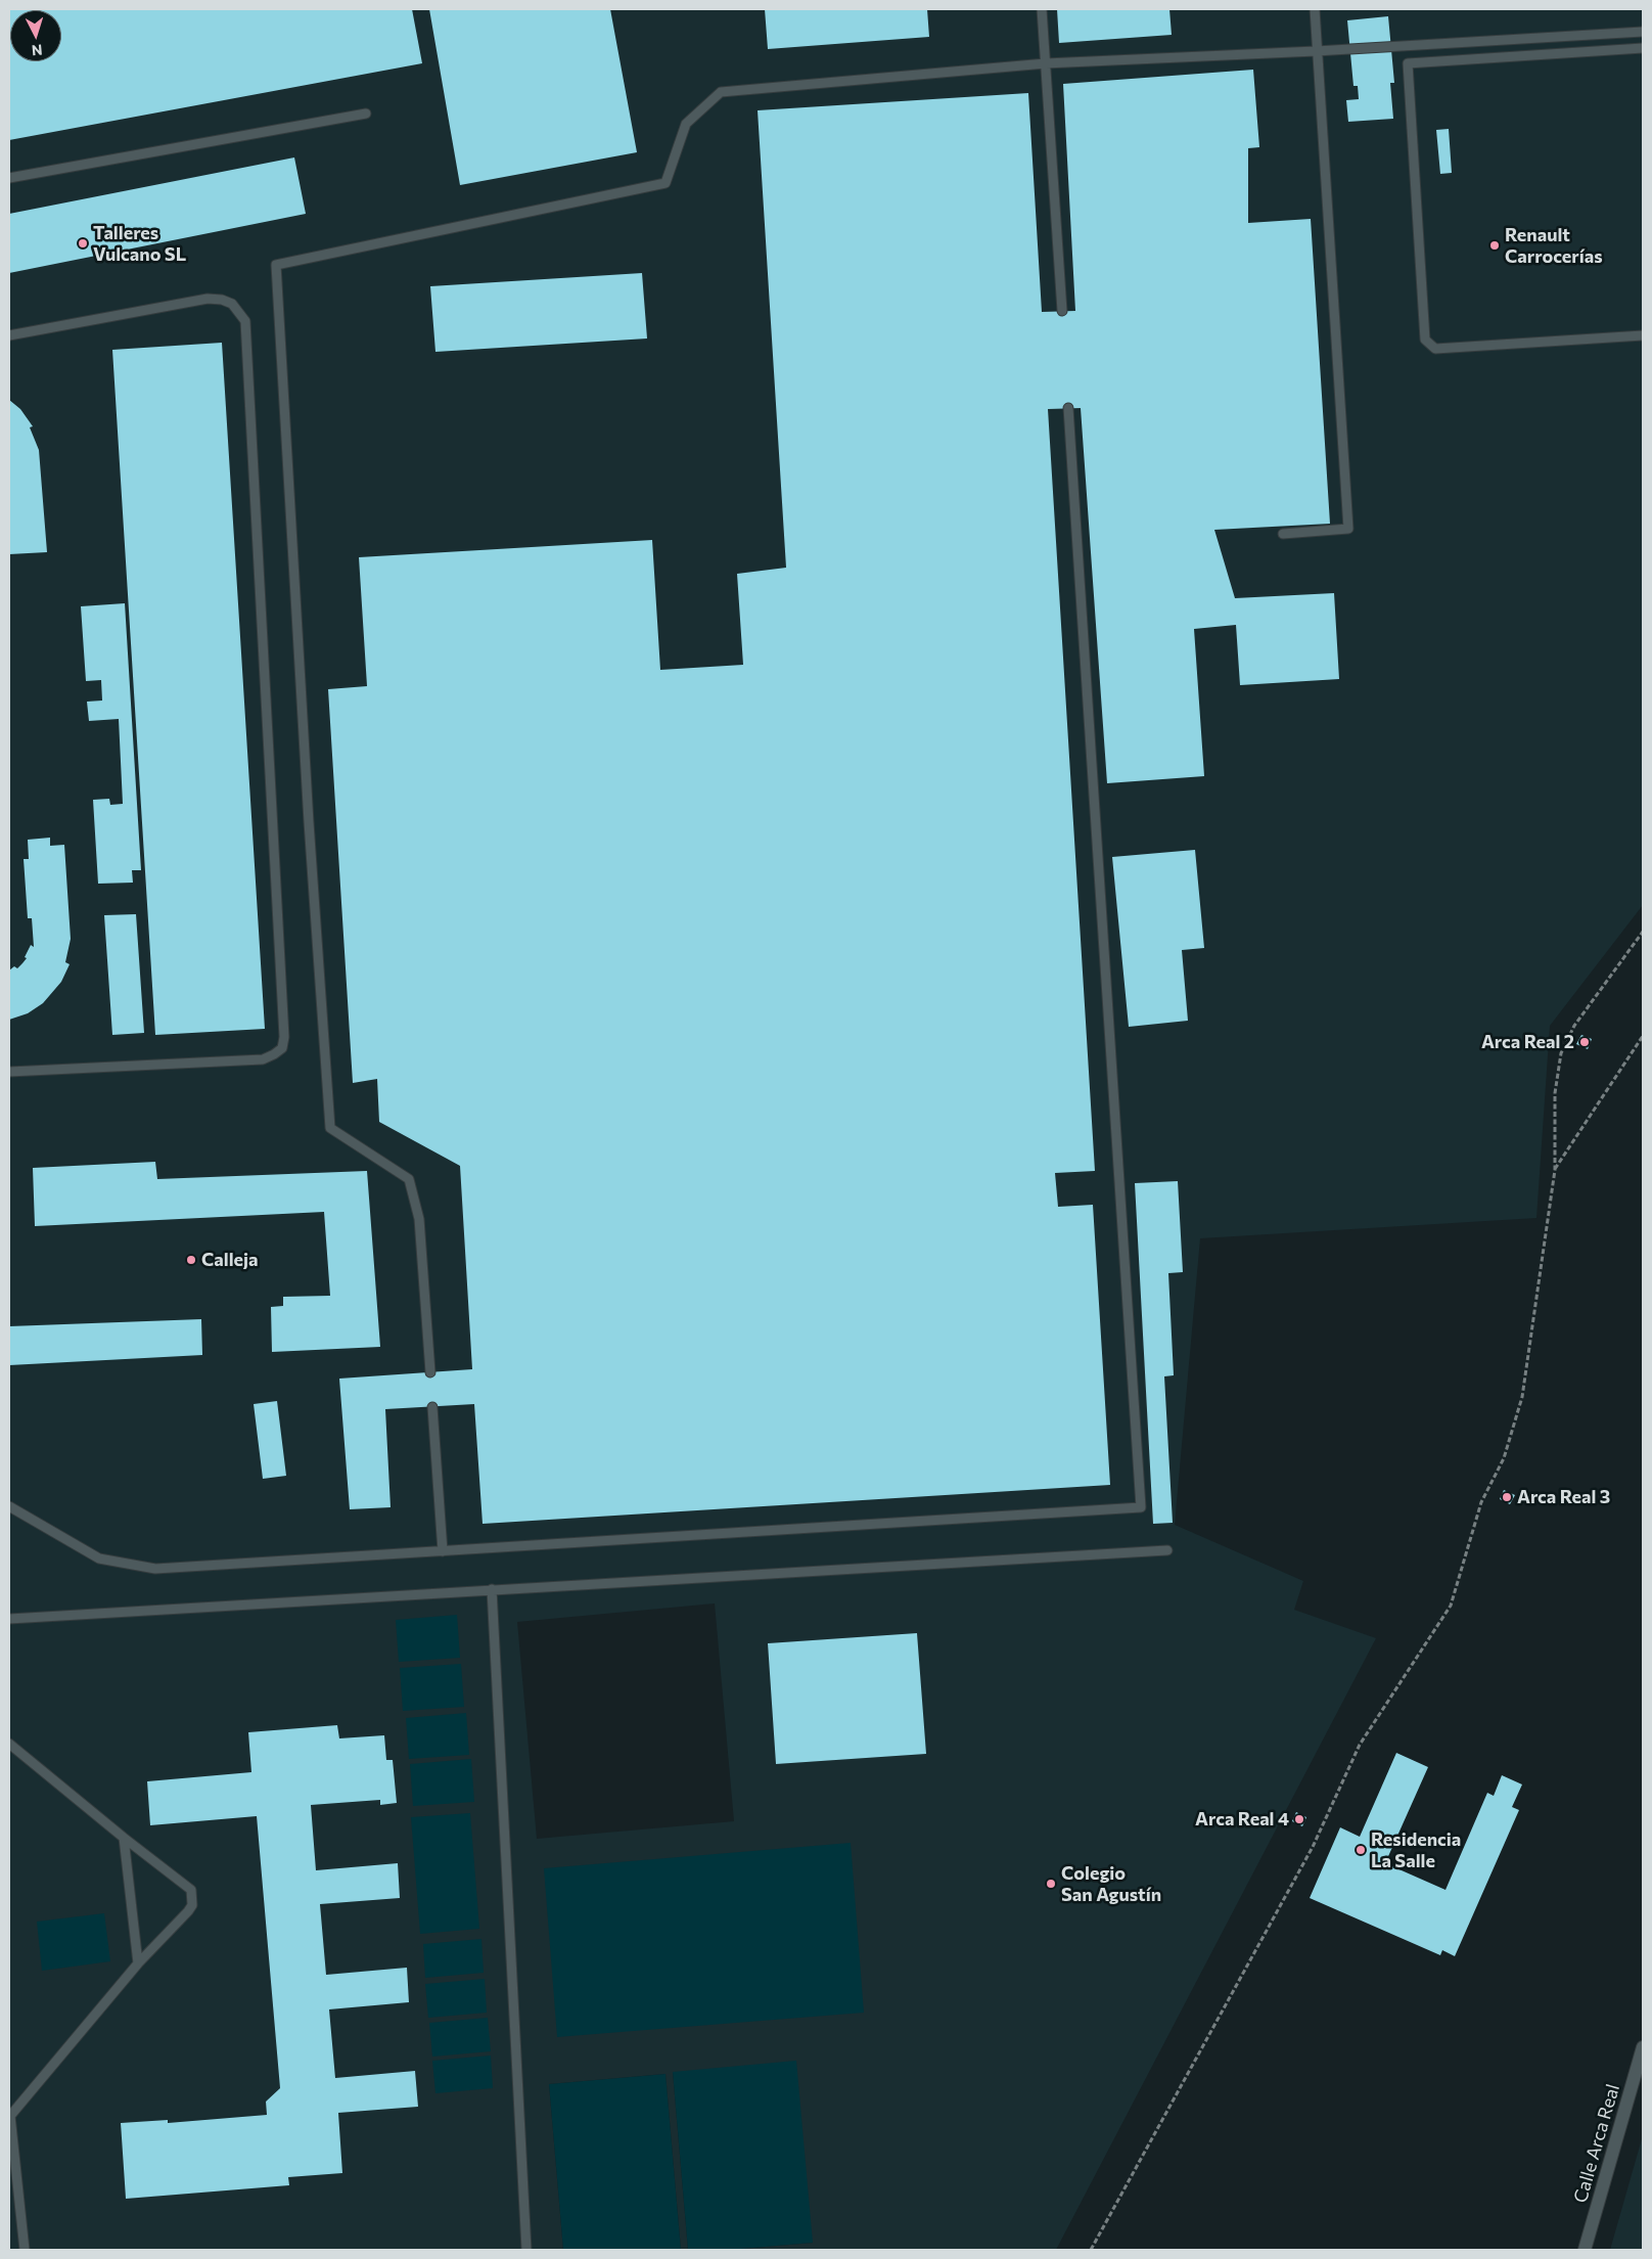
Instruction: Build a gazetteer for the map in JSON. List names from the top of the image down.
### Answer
{
  "streets": {
    "street": ["Calle Arca Real"]
  },
  "places": [
    "Talleres Vulcano SL",
    "Renault Carrocerías",
    "Arca Real 2",
    "Calleja",
    "Arca Real 3",
    "Arca Real 4",
    "Residencia La Salle",
    "Colegio San Agustín"
  ],
  "north": "bottom"
}
